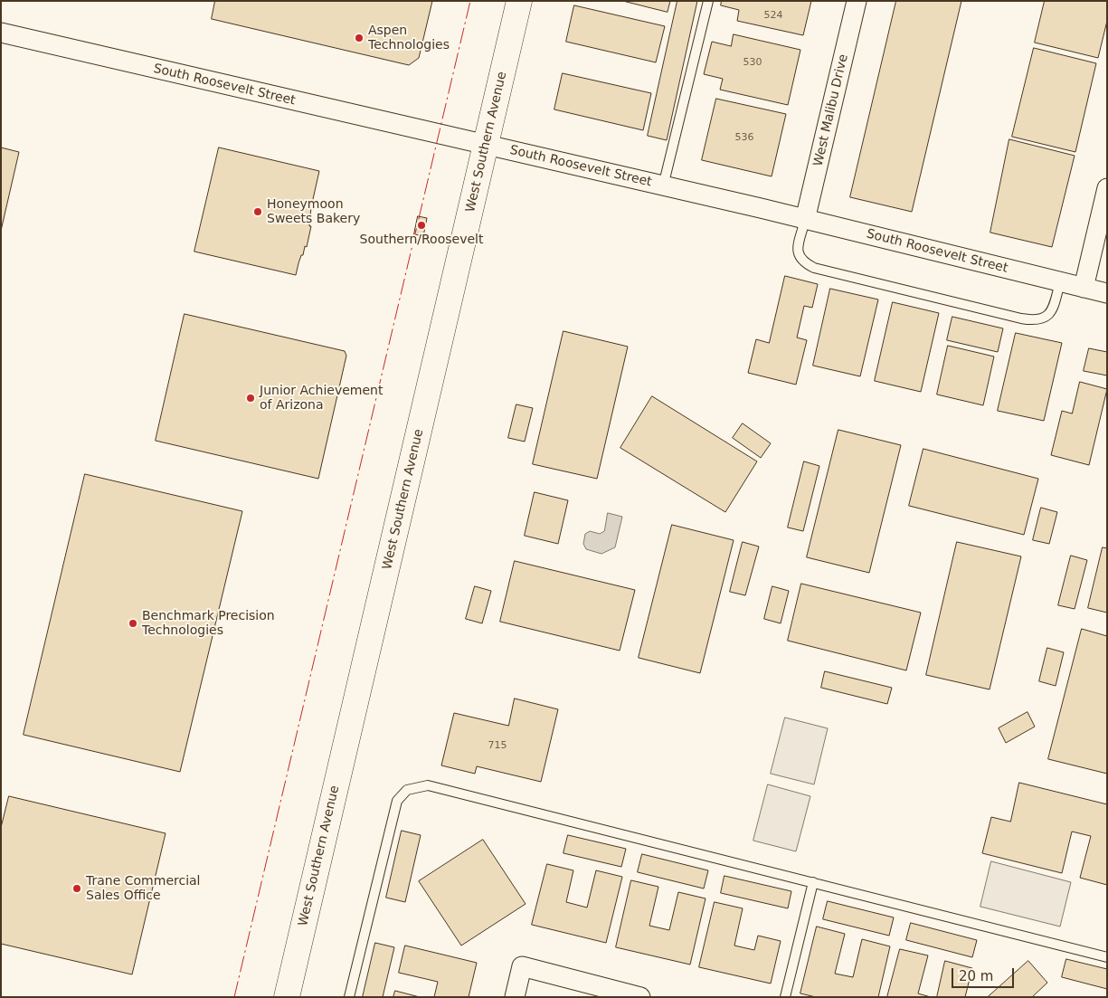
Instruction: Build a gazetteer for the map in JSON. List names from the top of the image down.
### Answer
{
  "streets": {
    "main road": ["West Southern Avenue"],
    "street": ["South Roosevelt Street", "West Malibu Drive"]
  },
  "crossings": [
    ["South Roosevelt Street", "West Malibu Drive"],
    ["South Roosevelt Street", "West Southern Avenue"]
  ],
  "places": [
    "Aspen Technologies",
    "Honeymoon Sweets Bakery",
    "Southern/Roosevelt",
    "Junior Achievement of Arizona",
    "Benchmark Precision Technologies",
    "Trane Commercial Sales Office"
  ],
  "house_numbers": [
    "524",
    "530",
    "536",
    "715"
  ],
  "scale_bar": "20 m"
}
